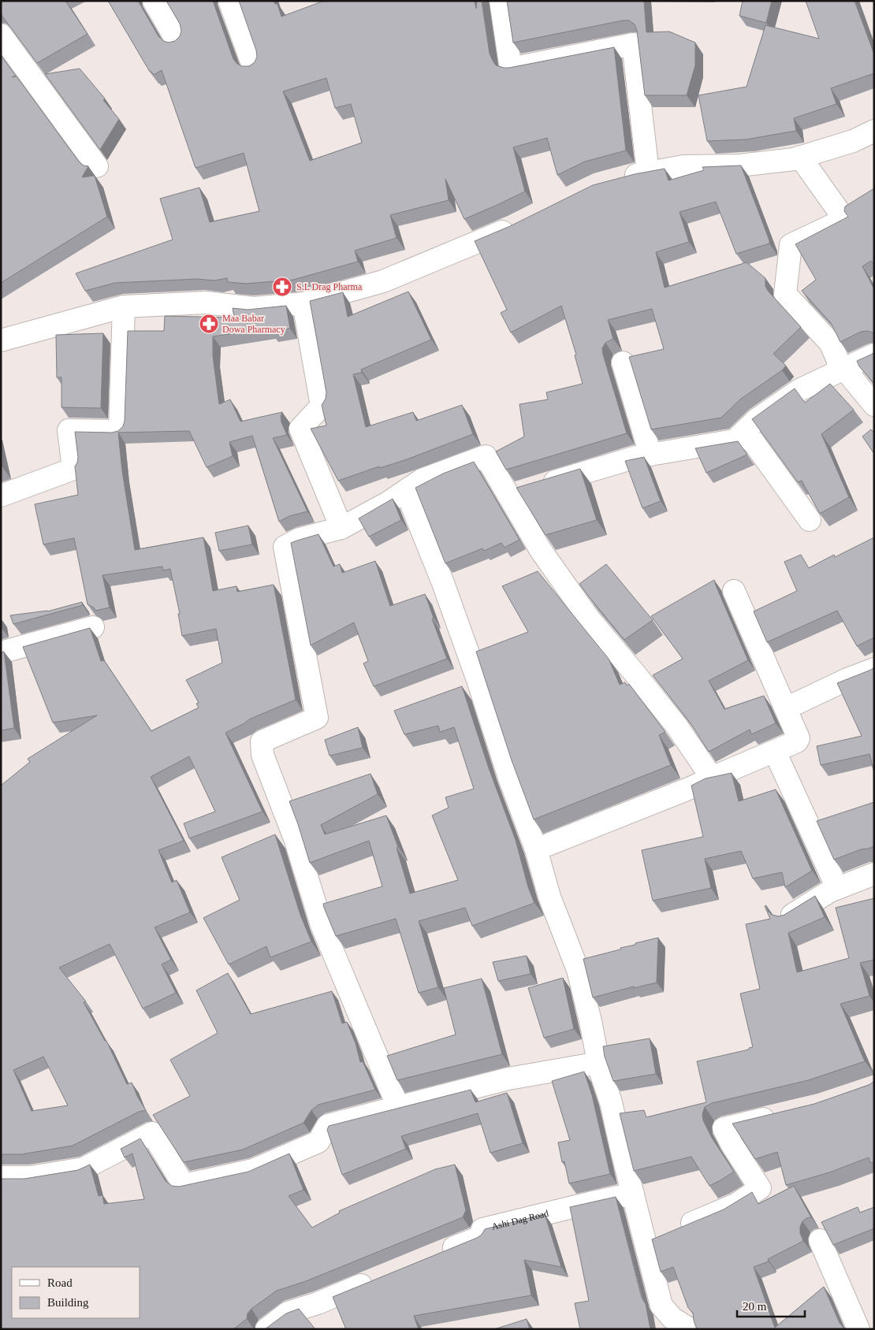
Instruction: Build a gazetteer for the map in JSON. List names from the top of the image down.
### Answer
{
  "streets": {
    "street": ["Ashi Dag Road"]
  },
  "places": {
    "pharmacy": ["S.L Drag Pharma", "Maa Babar Dowa Pharmacy"]
  },
  "legend": ["Road", "Building"],
  "scale_bar": "20 m"
}
